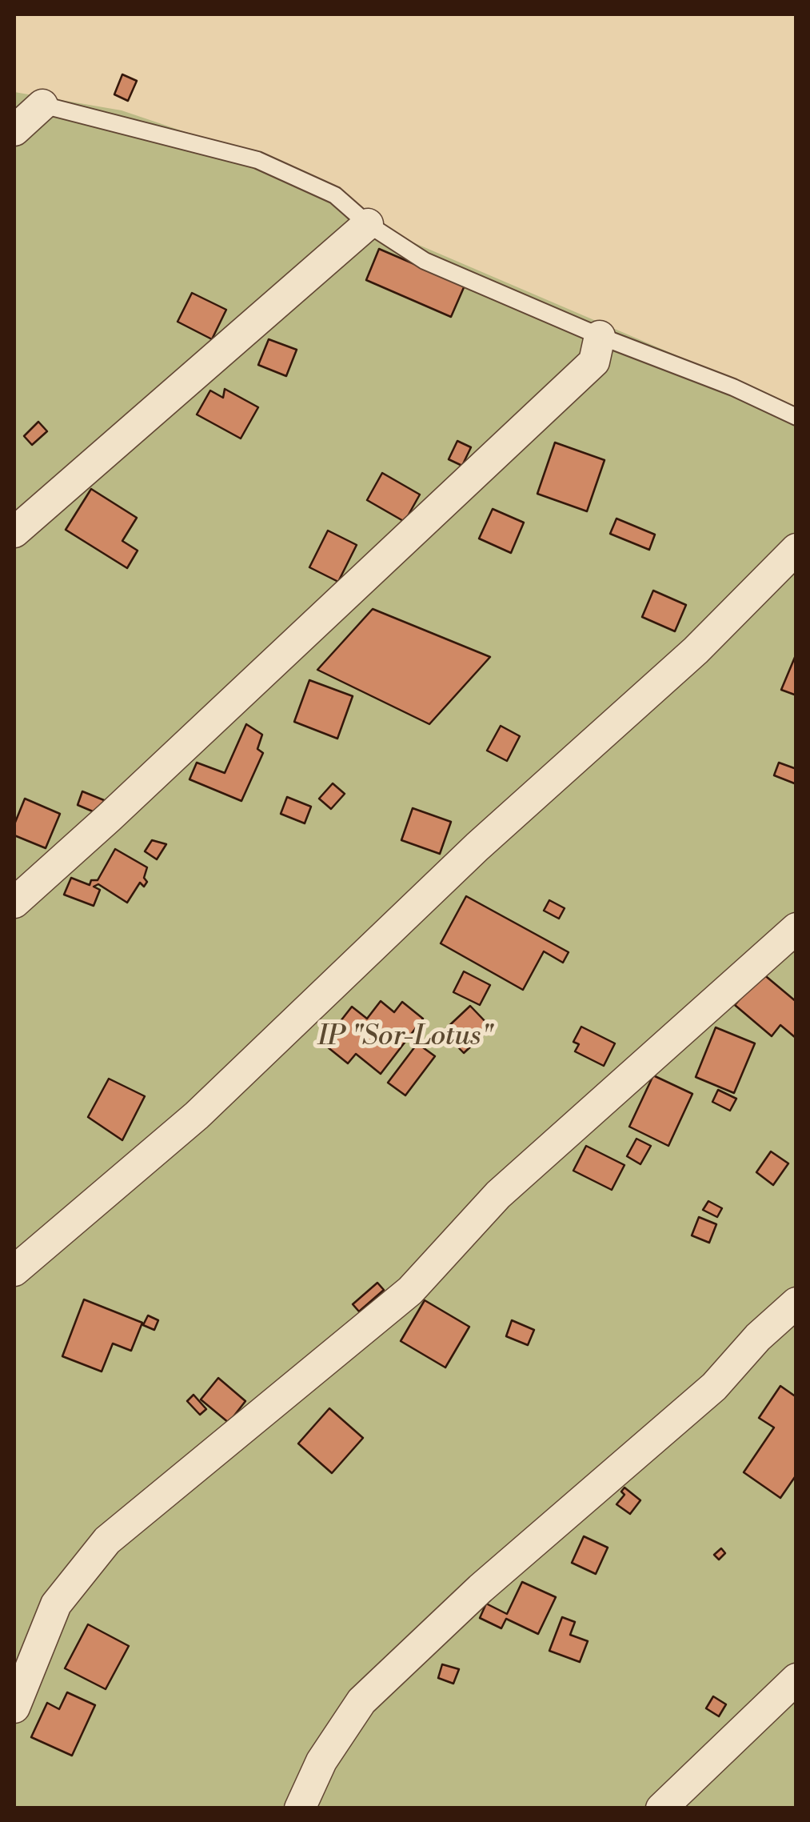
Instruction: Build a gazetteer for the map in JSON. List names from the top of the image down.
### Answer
{
  "parks": ["IP \"Sor-Lotus\""]
}
